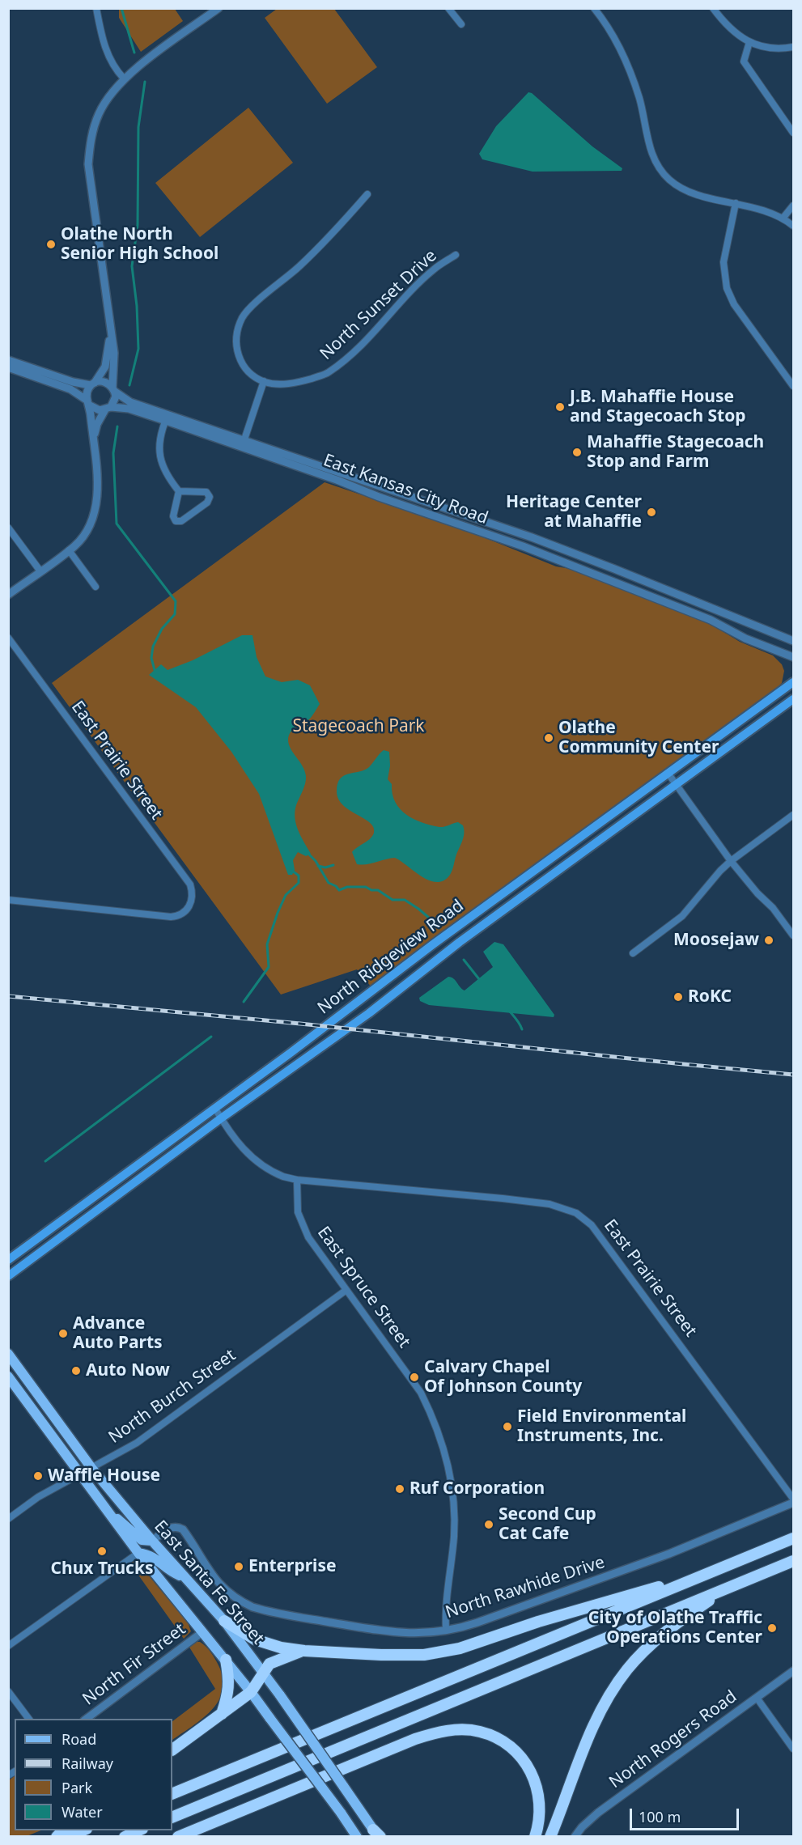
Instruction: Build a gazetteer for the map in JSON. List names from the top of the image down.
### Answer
{
  "streets": {
    "main road": ["North Ridgeview Road", "East Santa Fe Street"],
    "street": [
      "North Sunset Drive",
      "East Kansas City Road",
      "East Prairie Street",
      "East Spruce Street",
      "North Burch Street",
      "North Rawhide Drive",
      "North Fir Street",
      "North Rogers Road"
    ]
  },
  "crossings": [
    ["East Prairie Street", "East Spruce Street"],
    ["East Spruce Street", "North Burch Street"],
    ["East Spruce Street", "North Rawhide Drive"],
    ["North Burch Street", "East Santa Fe Street"],
    ["East Santa Fe Street", "North Rawhide Drive"],
    ["East Santa Fe Street", "North Fir Street"]
  ],
  "parks": ["Stagecoach Park"],
  "places": [
    "Olathe North Senior High School",
    "J.B. Mahaffie House and Stagecoach Stop",
    "Mahaffie Stagecoach Stop and Farm",
    "Heritage Center at Mahaffie",
    "Olathe Community Center",
    "Moosejaw",
    "RoKC",
    "Advance Auto Parts",
    "Auto Now",
    "Calvary Chapel Of Johnson County",
    "Field Environmental Instruments, Inc.",
    "Waffle House",
    "Ruf Corporation",
    "Second Cup Cat Cafe",
    "Chux Trucks",
    "Enterprise",
    "City of Olathe Traffic Operations Center"
  ],
  "legend": [
    "Road",
    "Railway",
    "Park",
    "Water"
  ],
  "scale_bar": "100 m"
}
